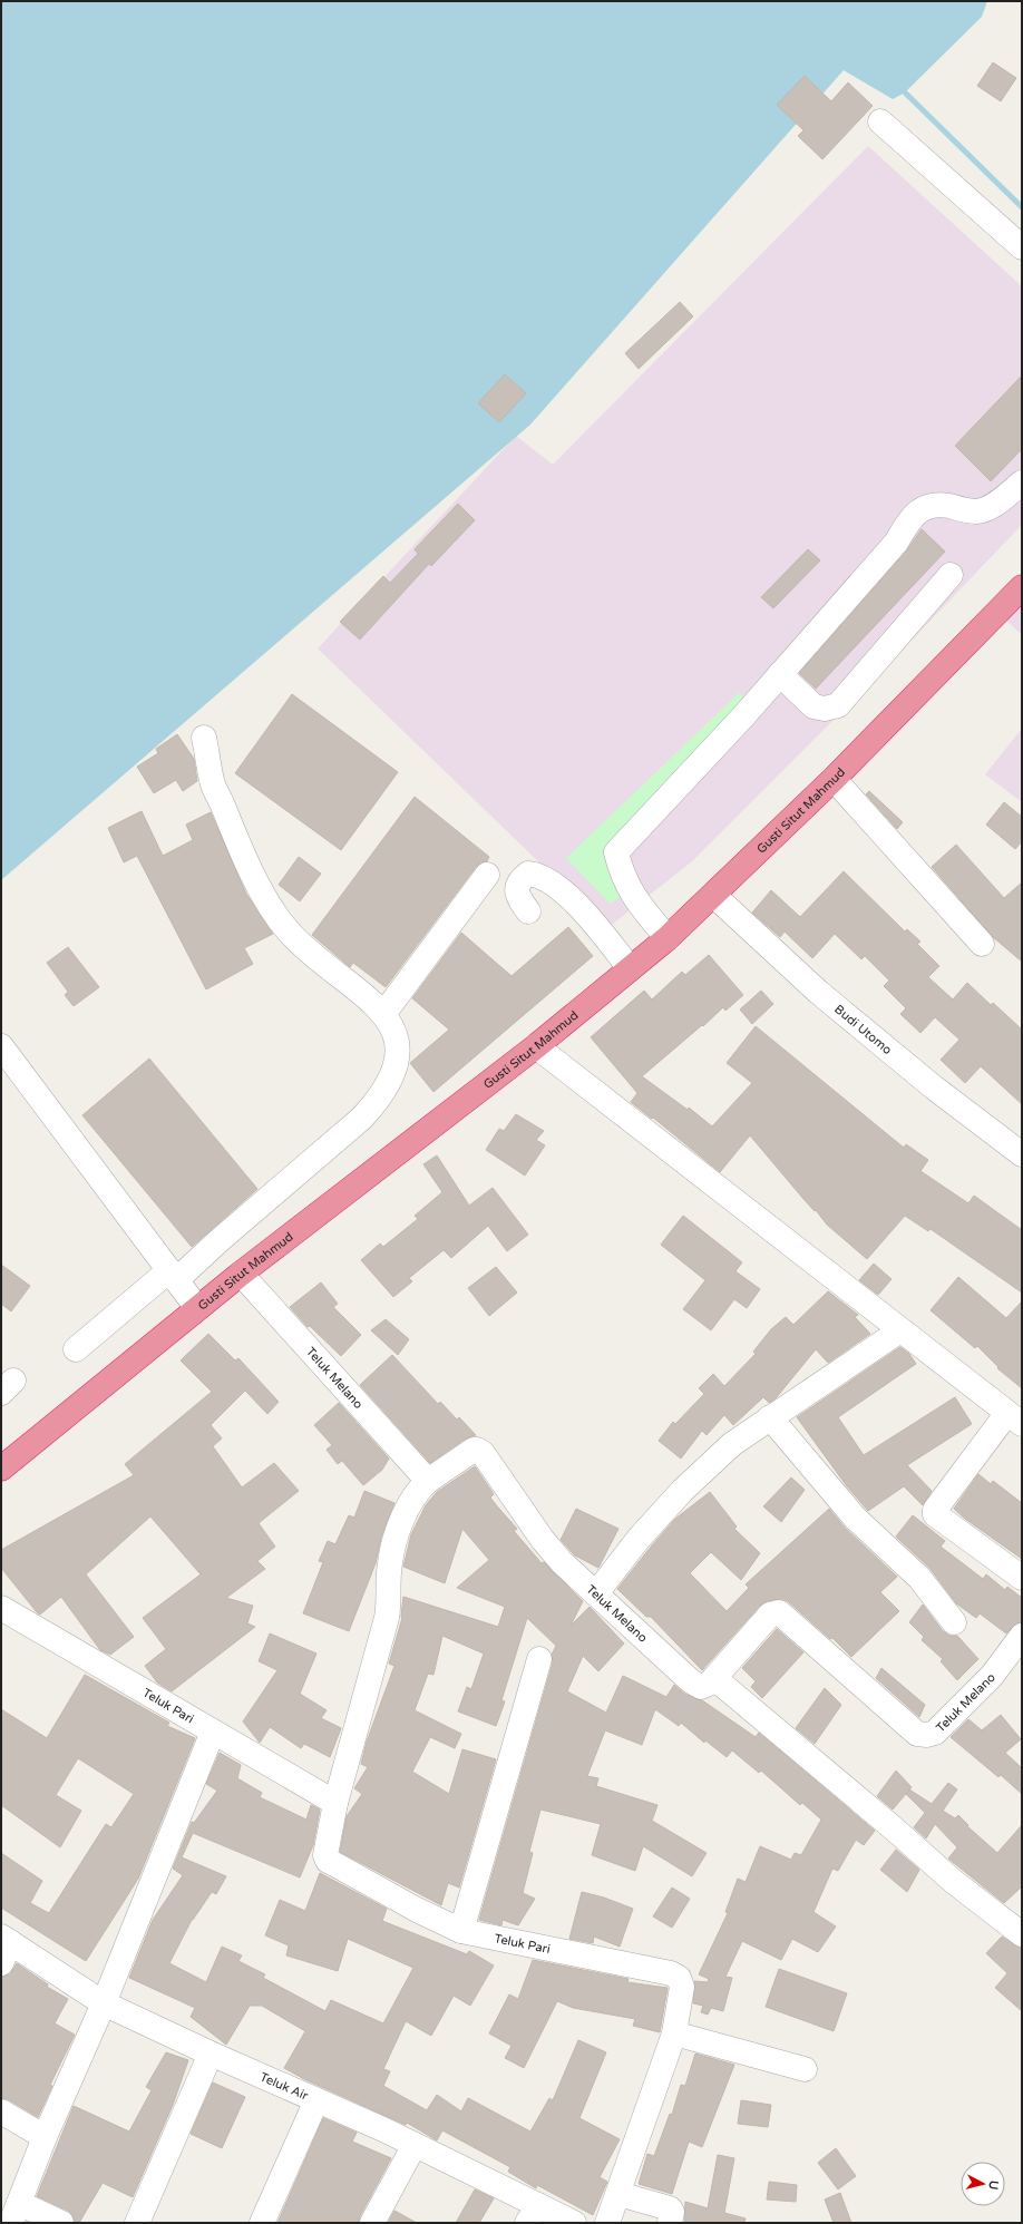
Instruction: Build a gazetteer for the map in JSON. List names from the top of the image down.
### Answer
{
  "streets": {
    "highway": ["Gusti Situt Mahmud"],
    "street": [
      "Budi Utomo",
      "Teluk Melano",
      "Teluk Pari",
      "Teluk Air"
    ]
  },
  "crossings": [
    ["Gusti Situt Mahmud", "Budi Utomo"],
    ["Gusti Situt Mahmud", "Teluk Melano"]
  ],
  "north": "right"
}
